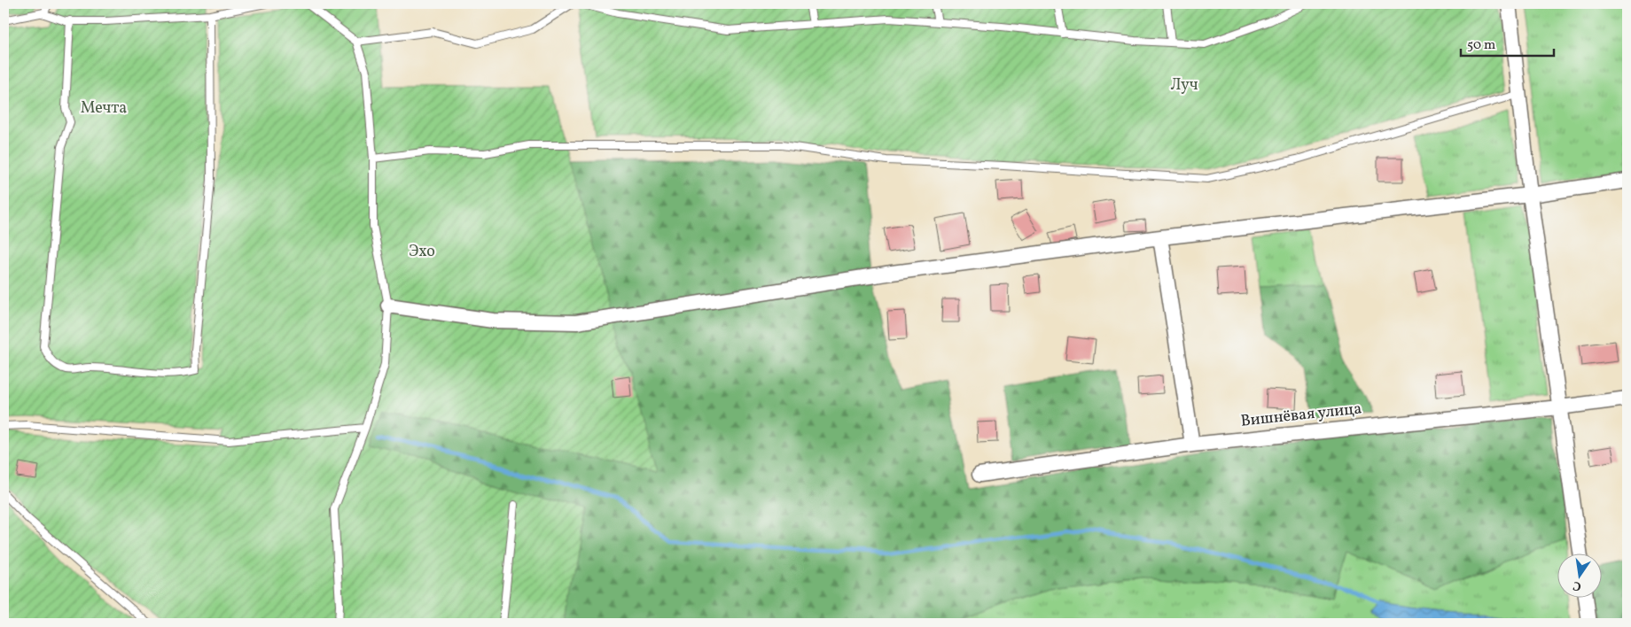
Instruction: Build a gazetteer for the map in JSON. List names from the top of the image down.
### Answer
{
  "streets": {
    "street": ["Вишнёвая улица"]
  },
  "parks": ["Луч", "Мечта", "Эхо"],
  "scale_bar": "50 m",
  "north": "bottom"
}
